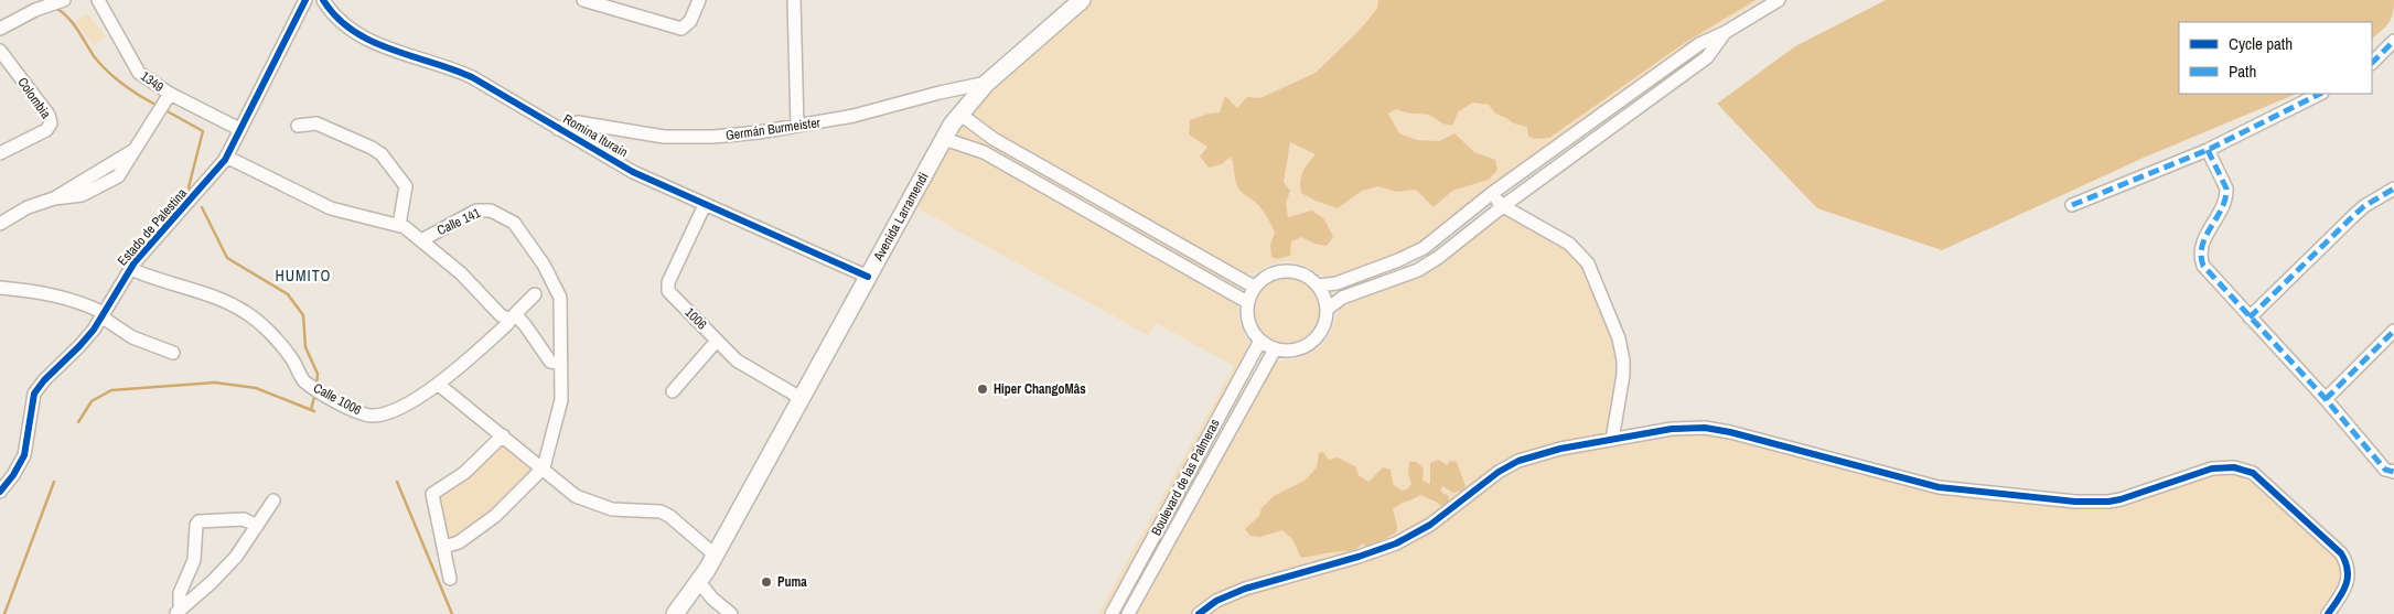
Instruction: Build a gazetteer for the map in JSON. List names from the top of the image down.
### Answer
{
  "streets": {
    "main road": ["Avenida Larramendi"],
    "street": [
      "1349",
      "Colombia",
      "Germán Burmeister",
      "Romina Iturain",
      "Calle 141",
      "Estado de Palestina",
      "1006",
      "Calle 1006",
      "Boulevard de las Palmeras"
    ]
  },
  "crossings": [
    ["1349", "Estado de Palestina"],
    ["Germán Burmeister", "Romina Iturain"],
    ["Germán Burmeister", "Avenida Larramendi"],
    ["Romina Iturain", "Avenida Larramendi"],
    ["Romina Iturain", "1006"],
    ["Avenida Larramendi", "1006"],
    ["Calle 141", "Estado de Palestina"],
    ["Estado de Palestina", "Calle 1006"]
  ],
  "districts": ["HUMITO"],
  "places": ["Hiper ChangoMâs", "Puma"],
  "legend": ["Cycle path", "Path"]
}
